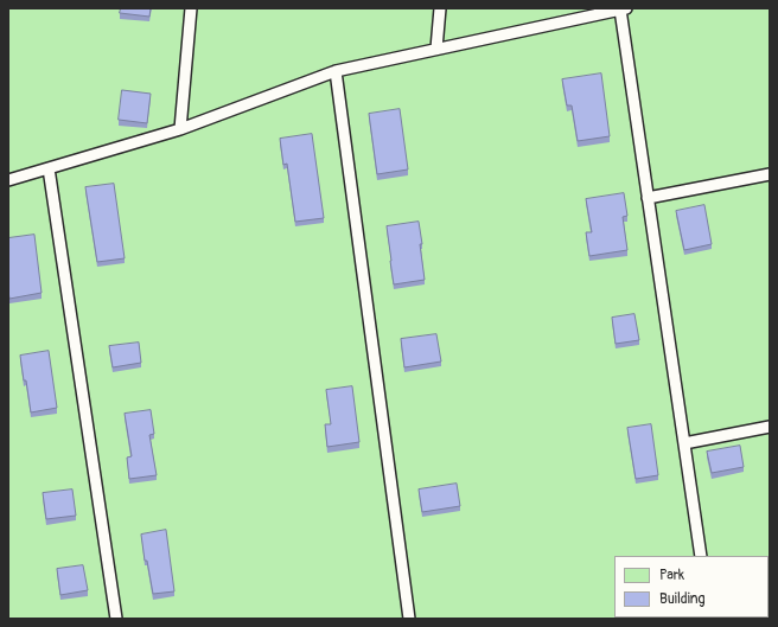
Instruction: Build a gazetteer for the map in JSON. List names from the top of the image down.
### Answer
{
  "legend": ["Park", "Building"]
}
